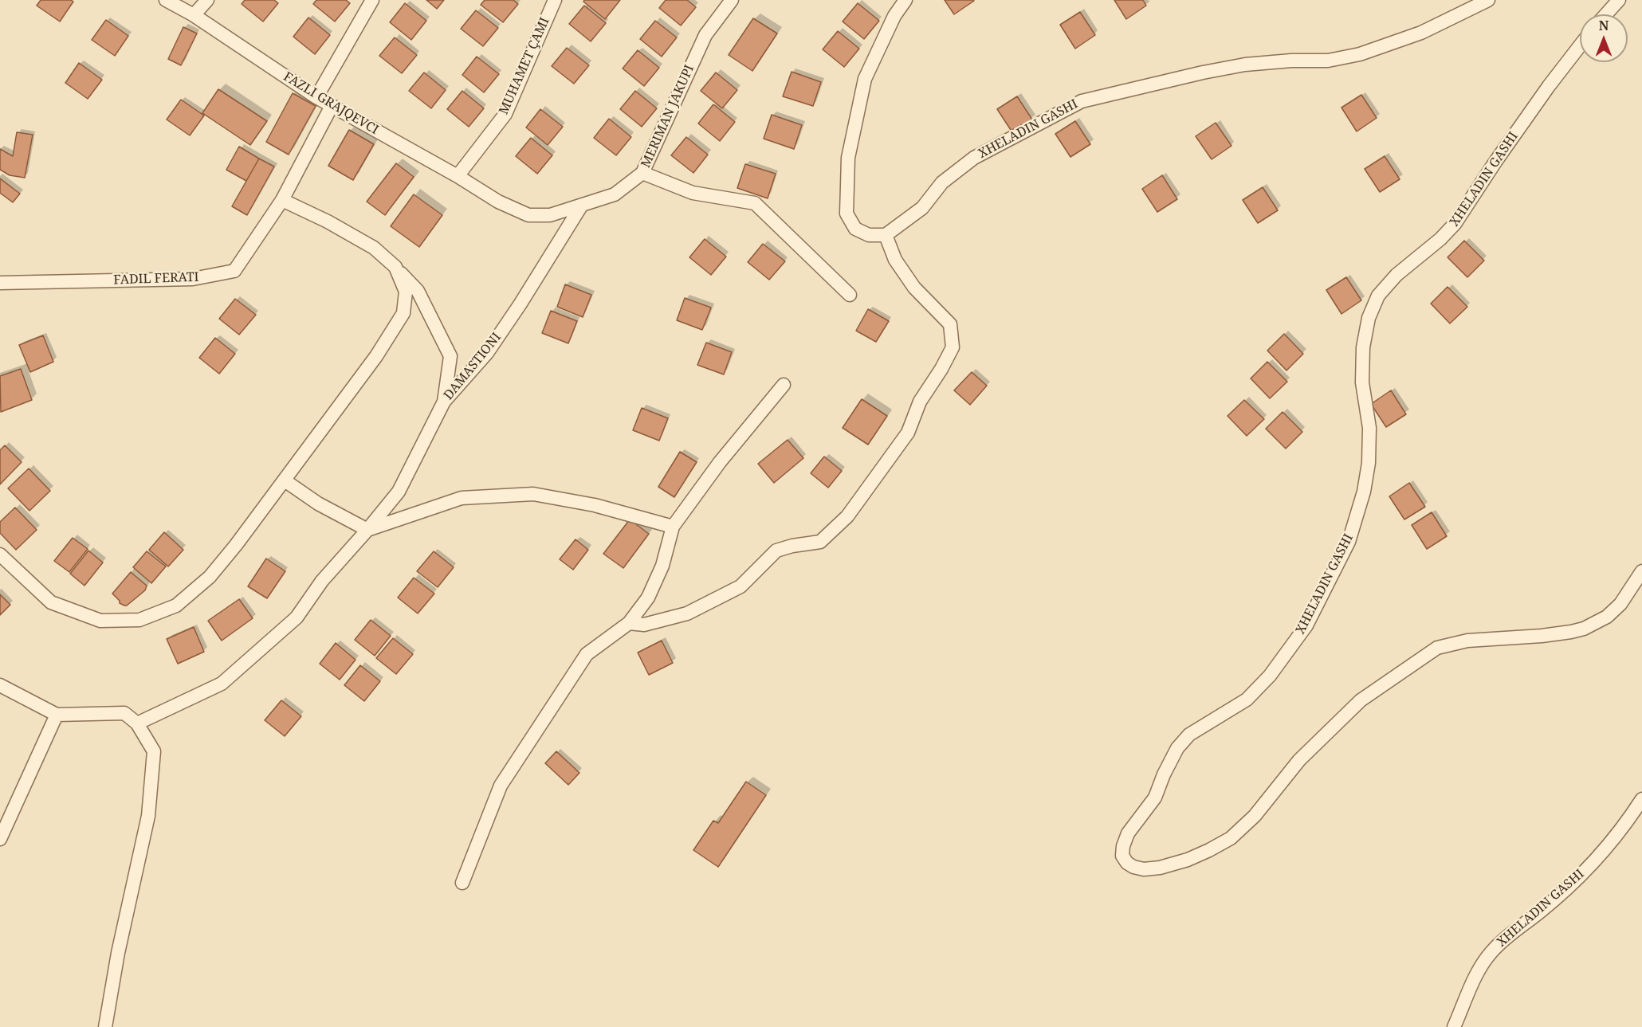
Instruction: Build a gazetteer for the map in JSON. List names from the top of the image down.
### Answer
{
  "streets": {
    "street": [
      "MUHAMET ÇAMI",
      "FAZLI GRAJQEVCI",
      "MERIMAN JAKUPI",
      "XHELADIN GASHI",
      "FADIL FERATI",
      "DAMASTIONI"
    ]
  },
  "crossings": [
    ["MUHAMET ÇAMI", "FAZLI GRAJQEVCI"],
    ["FAZLI GRAJQEVCI", "MERIMAN JAKUPI"],
    ["FAZLI GRAJQEVCI", "FADIL FERATI"],
    ["MERIMAN JAKUPI", "DAMASTIONI"]
  ],
  "north": "top"
}
